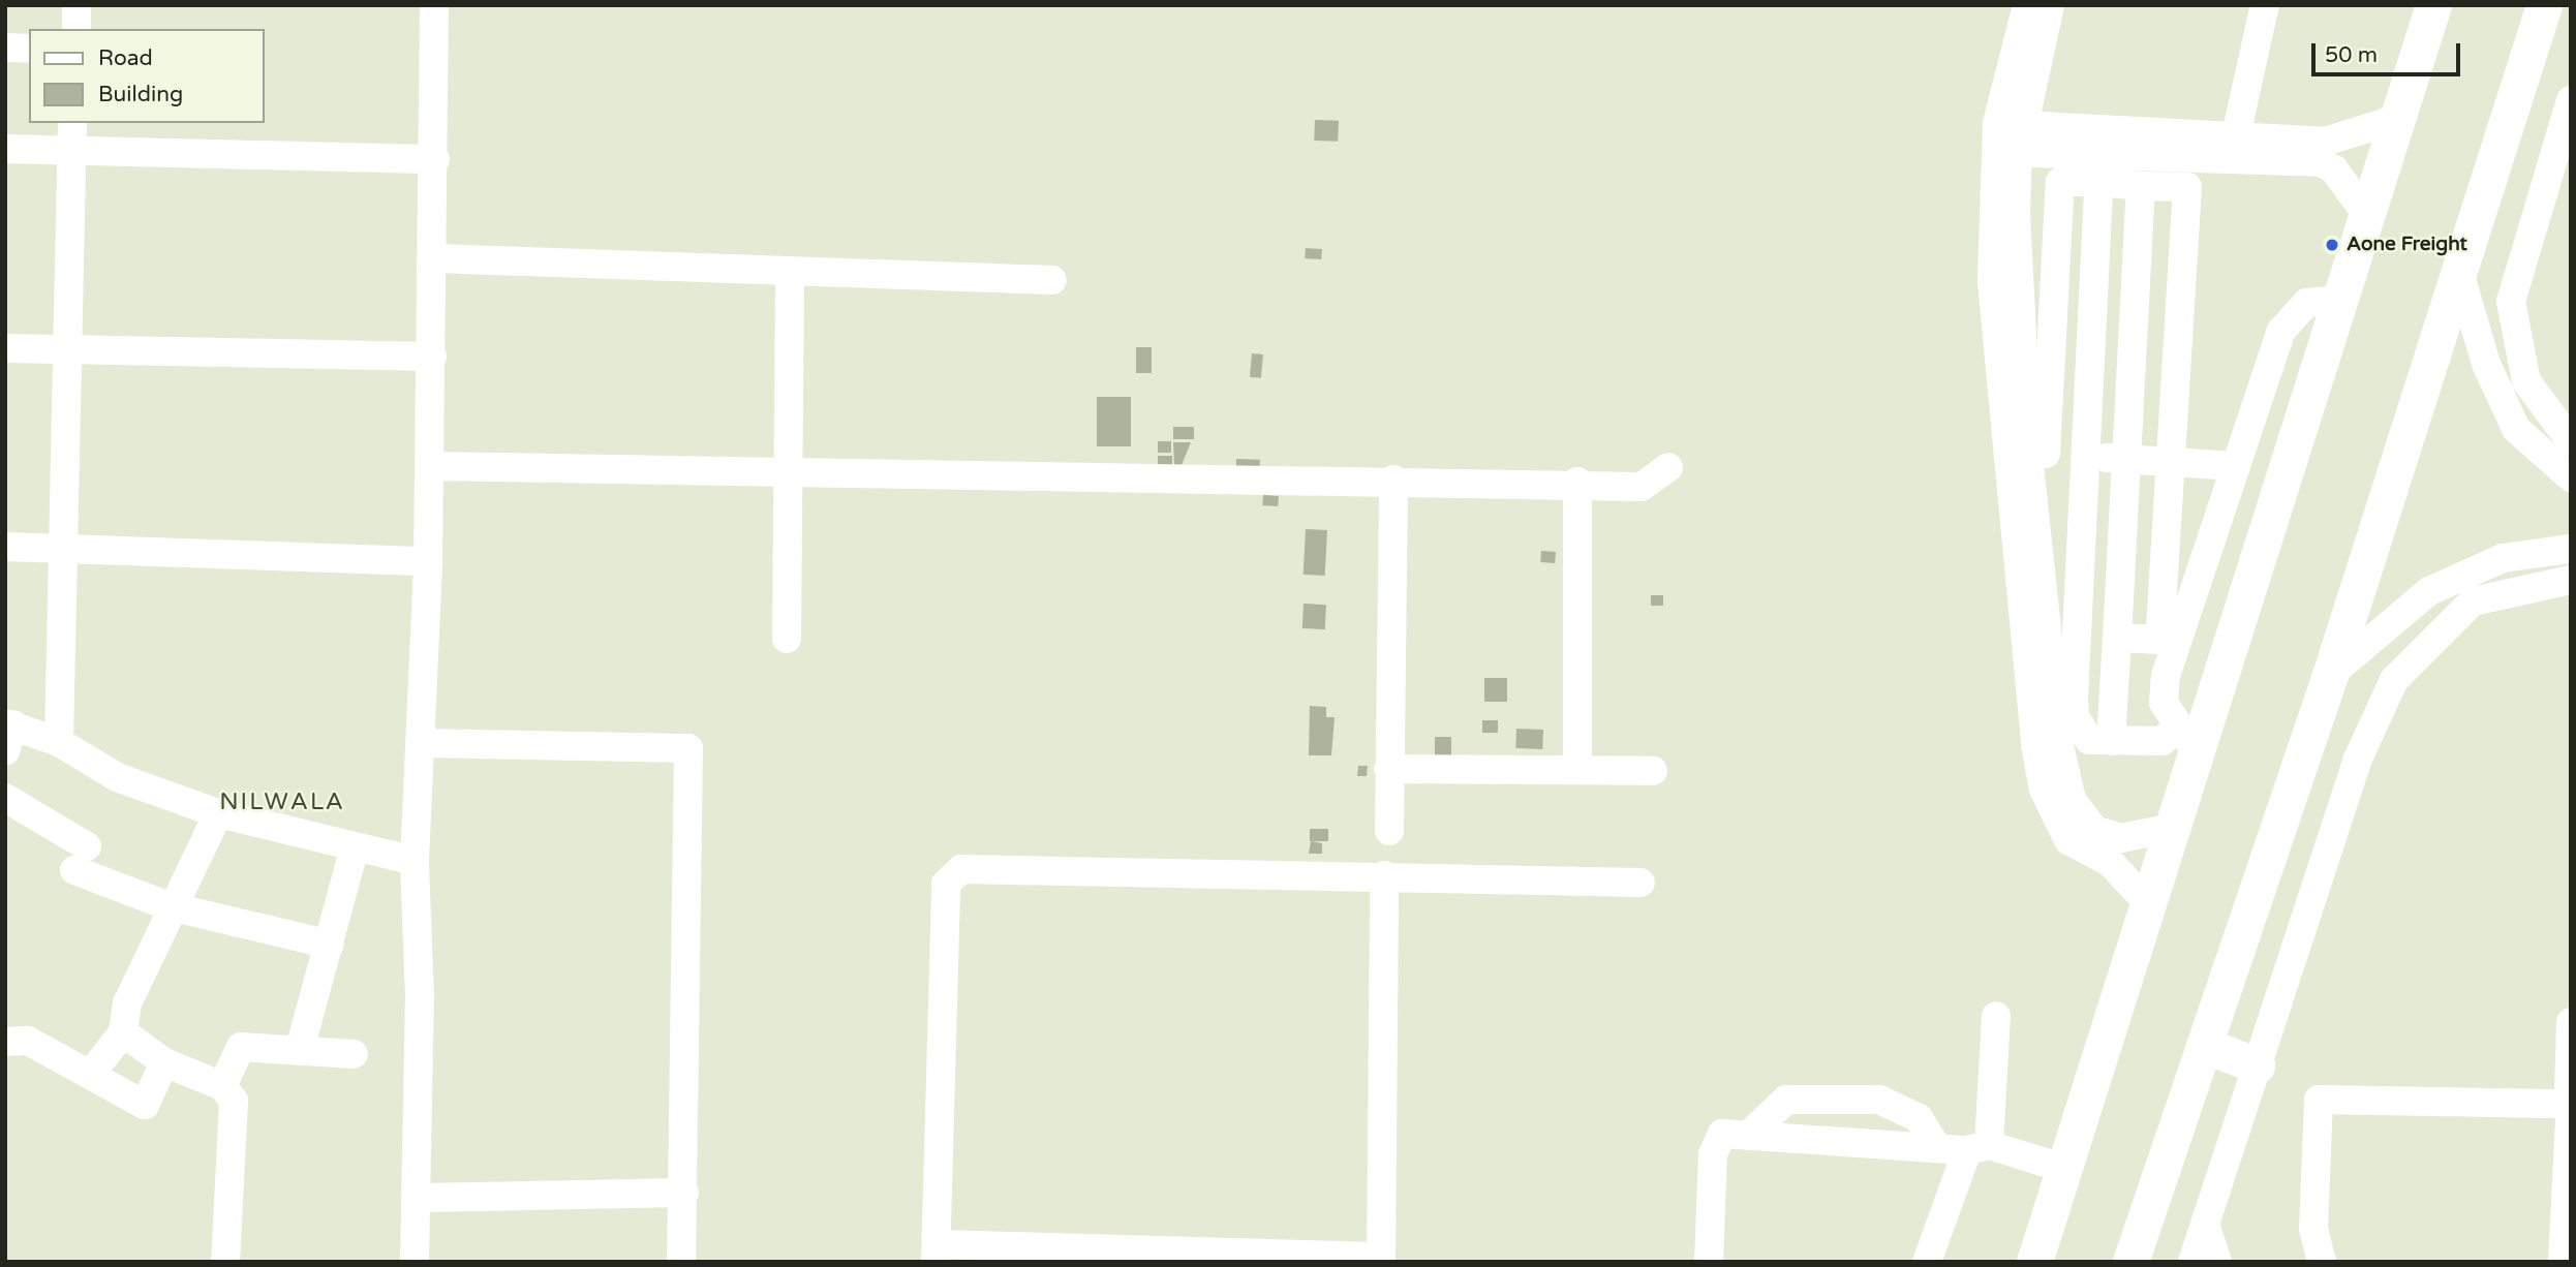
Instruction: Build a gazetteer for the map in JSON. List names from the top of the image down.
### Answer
{
  "districts": ["NILWALA"],
  "places": ["Aone Freight"],
  "legend": ["Road", "Building"],
  "scale_bar": "50 m"
}
